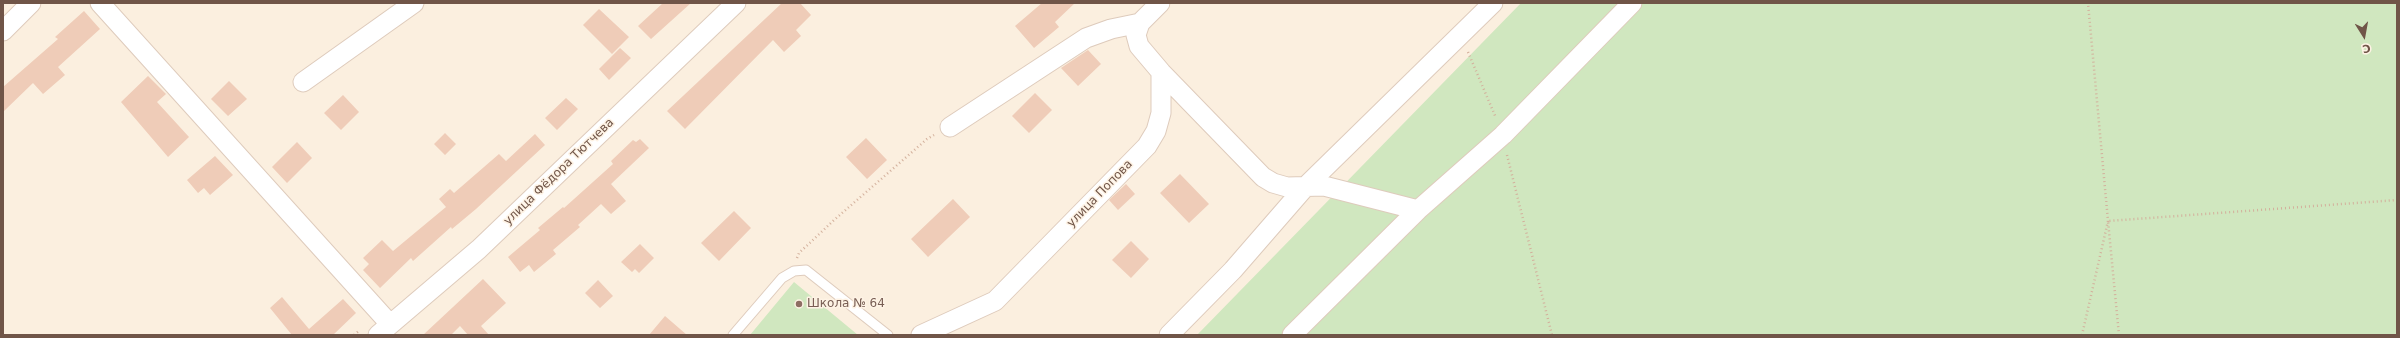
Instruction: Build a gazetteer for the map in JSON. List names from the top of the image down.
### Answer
{
  "streets": {
    "street": ["улица Фёдора Тютчева", "улица Попова"]
  },
  "places": ["Школа № 64"],
  "north": "bottom"
}
